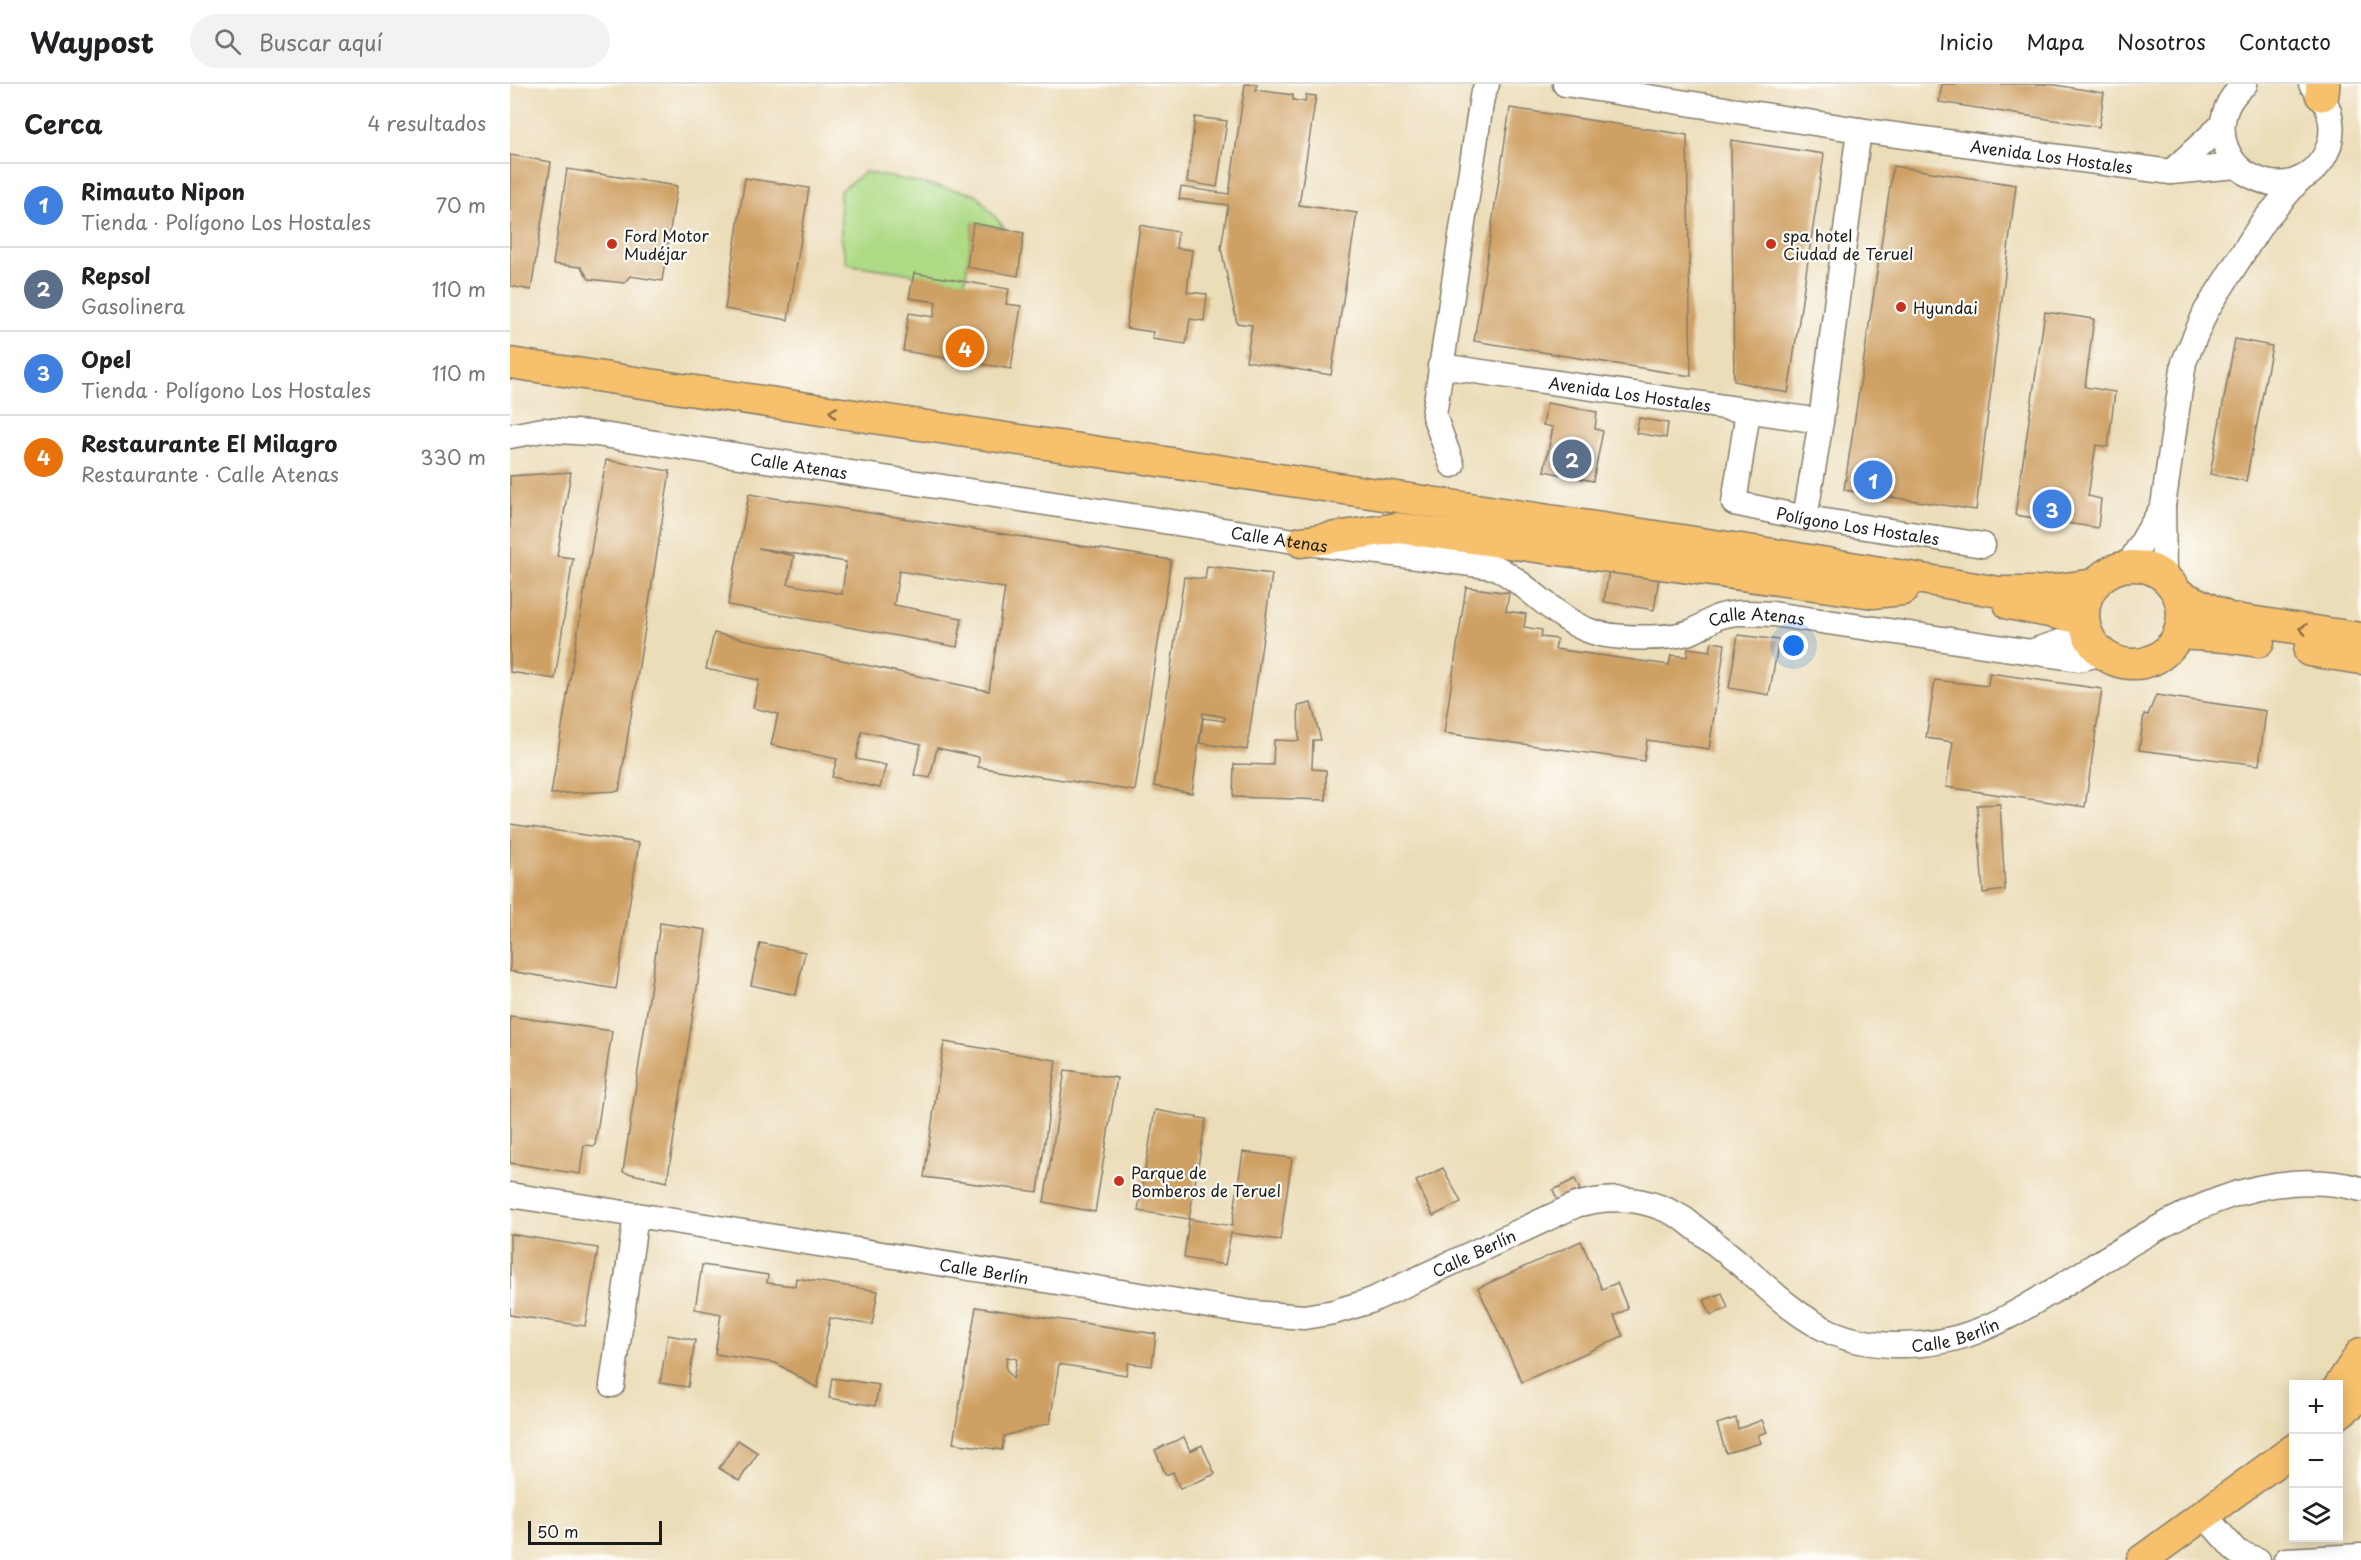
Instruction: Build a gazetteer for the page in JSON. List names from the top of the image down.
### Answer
{
  "streets": {
    "street": [
      "Avenida Los Hostales",
      "Calle Atenas",
      "Polígono Los Hostales",
      "Calle Berlín"
    ]
  },
  "crossings": [
    ["Avenida Los Hostales", "Polígono Los Hostales"]
  ],
  "places": [
    "Ford Motor Mudéjar",
    "spa hotel Ciudad de Teruel",
    "Hyundai",
    "Parque de Bomberos de Teruel"
  ],
  "scale_bar": "50 m",
  "page": {
    "header": "Waypost",
    "search": "Buscar aquí",
    "nav": [
      "Inicio",
      "Mapa",
      "Nosotros",
      "Contacto"
    ],
    "heading": ["Cerca", "4 resultados"],
    "list": [
      {
        "mark": "1",
        "name": "Rimauto Nipon",
        "note": "Tienda · Polígono Los Hostales",
        "value": "70 m"
      },
      {
        "mark": "2",
        "name": "Repsol",
        "note": "Gasolinera",
        "value": "110 m"
      },
      {
        "mark": "3",
        "name": "Opel",
        "note": "Tienda · Polígono Los Hostales",
        "value": "110 m"
      },
      {
        "mark": "4",
        "name": "Restaurante El Milagro",
        "note": "Restaurante · Calle Atenas",
        "value": "330 m"
      }
    ],
    "pins": [
      "4",
      "2",
      "1",
      "3"
    ],
    "map_buttons": ["+", "−"],
    "scale": "50 m"
  }
}
